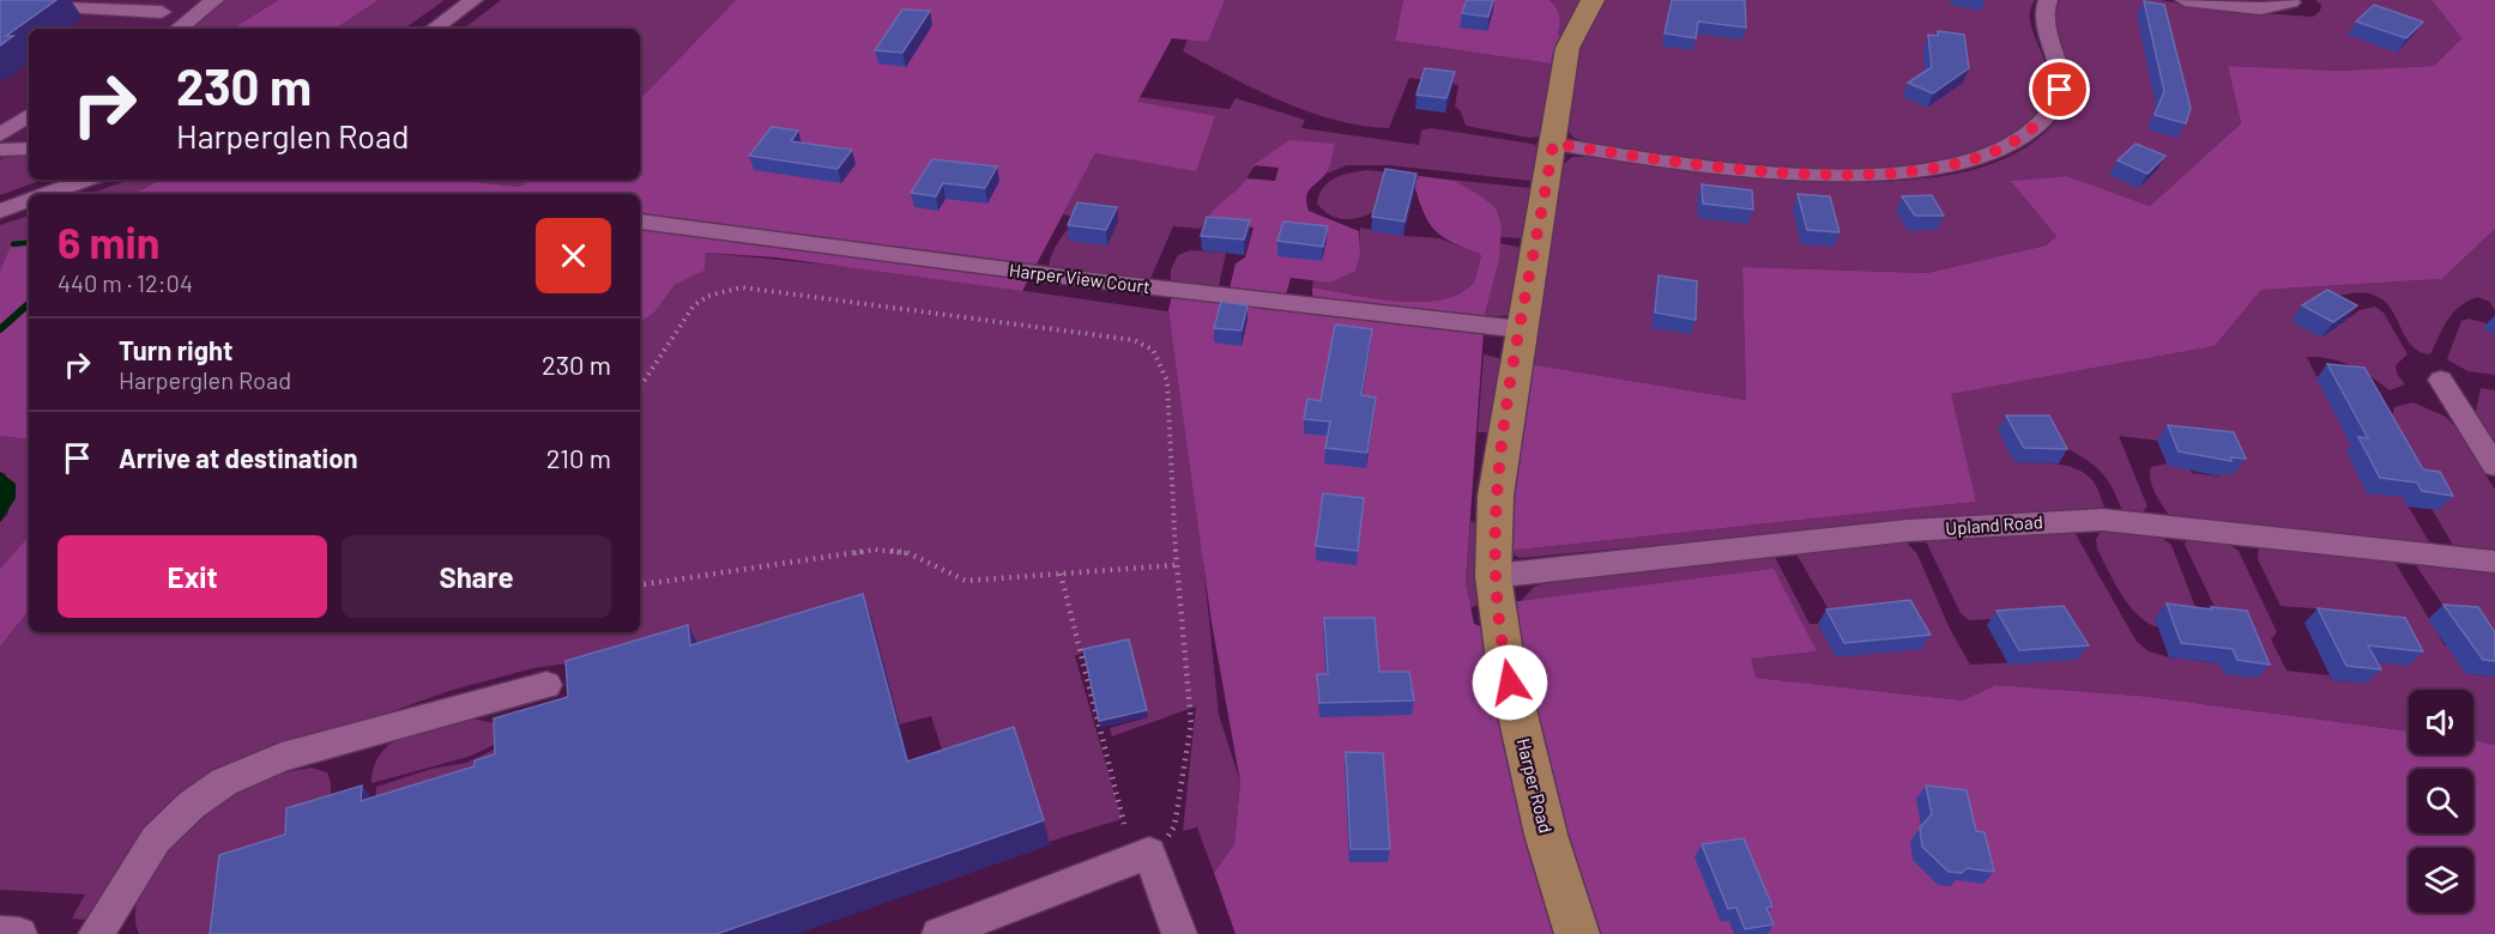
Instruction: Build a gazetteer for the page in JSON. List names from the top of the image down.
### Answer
{
  "streets": {
    "main road": ["Harper Road"],
    "street": ["Harper View Court", "Upland Road"]
  },
  "crossings": [
    ["Harper View Court", "Harper Road"],
    ["Upland Road", "Harper Road"]
  ],
  "page": {
    "turn": ["230 m", "Harperglen Road"],
    "heading": ["6 min", "440 m · 12:04"],
    "list": [
      {
        "name": "Turn right",
        "note": "Harperglen Road",
        "value": "230 m"
      },
      {
        "name": "Arrive at destination",
        "value": "210 m"
      }
    ],
    "buttons": ["Exit", "Share"]
  }
}
